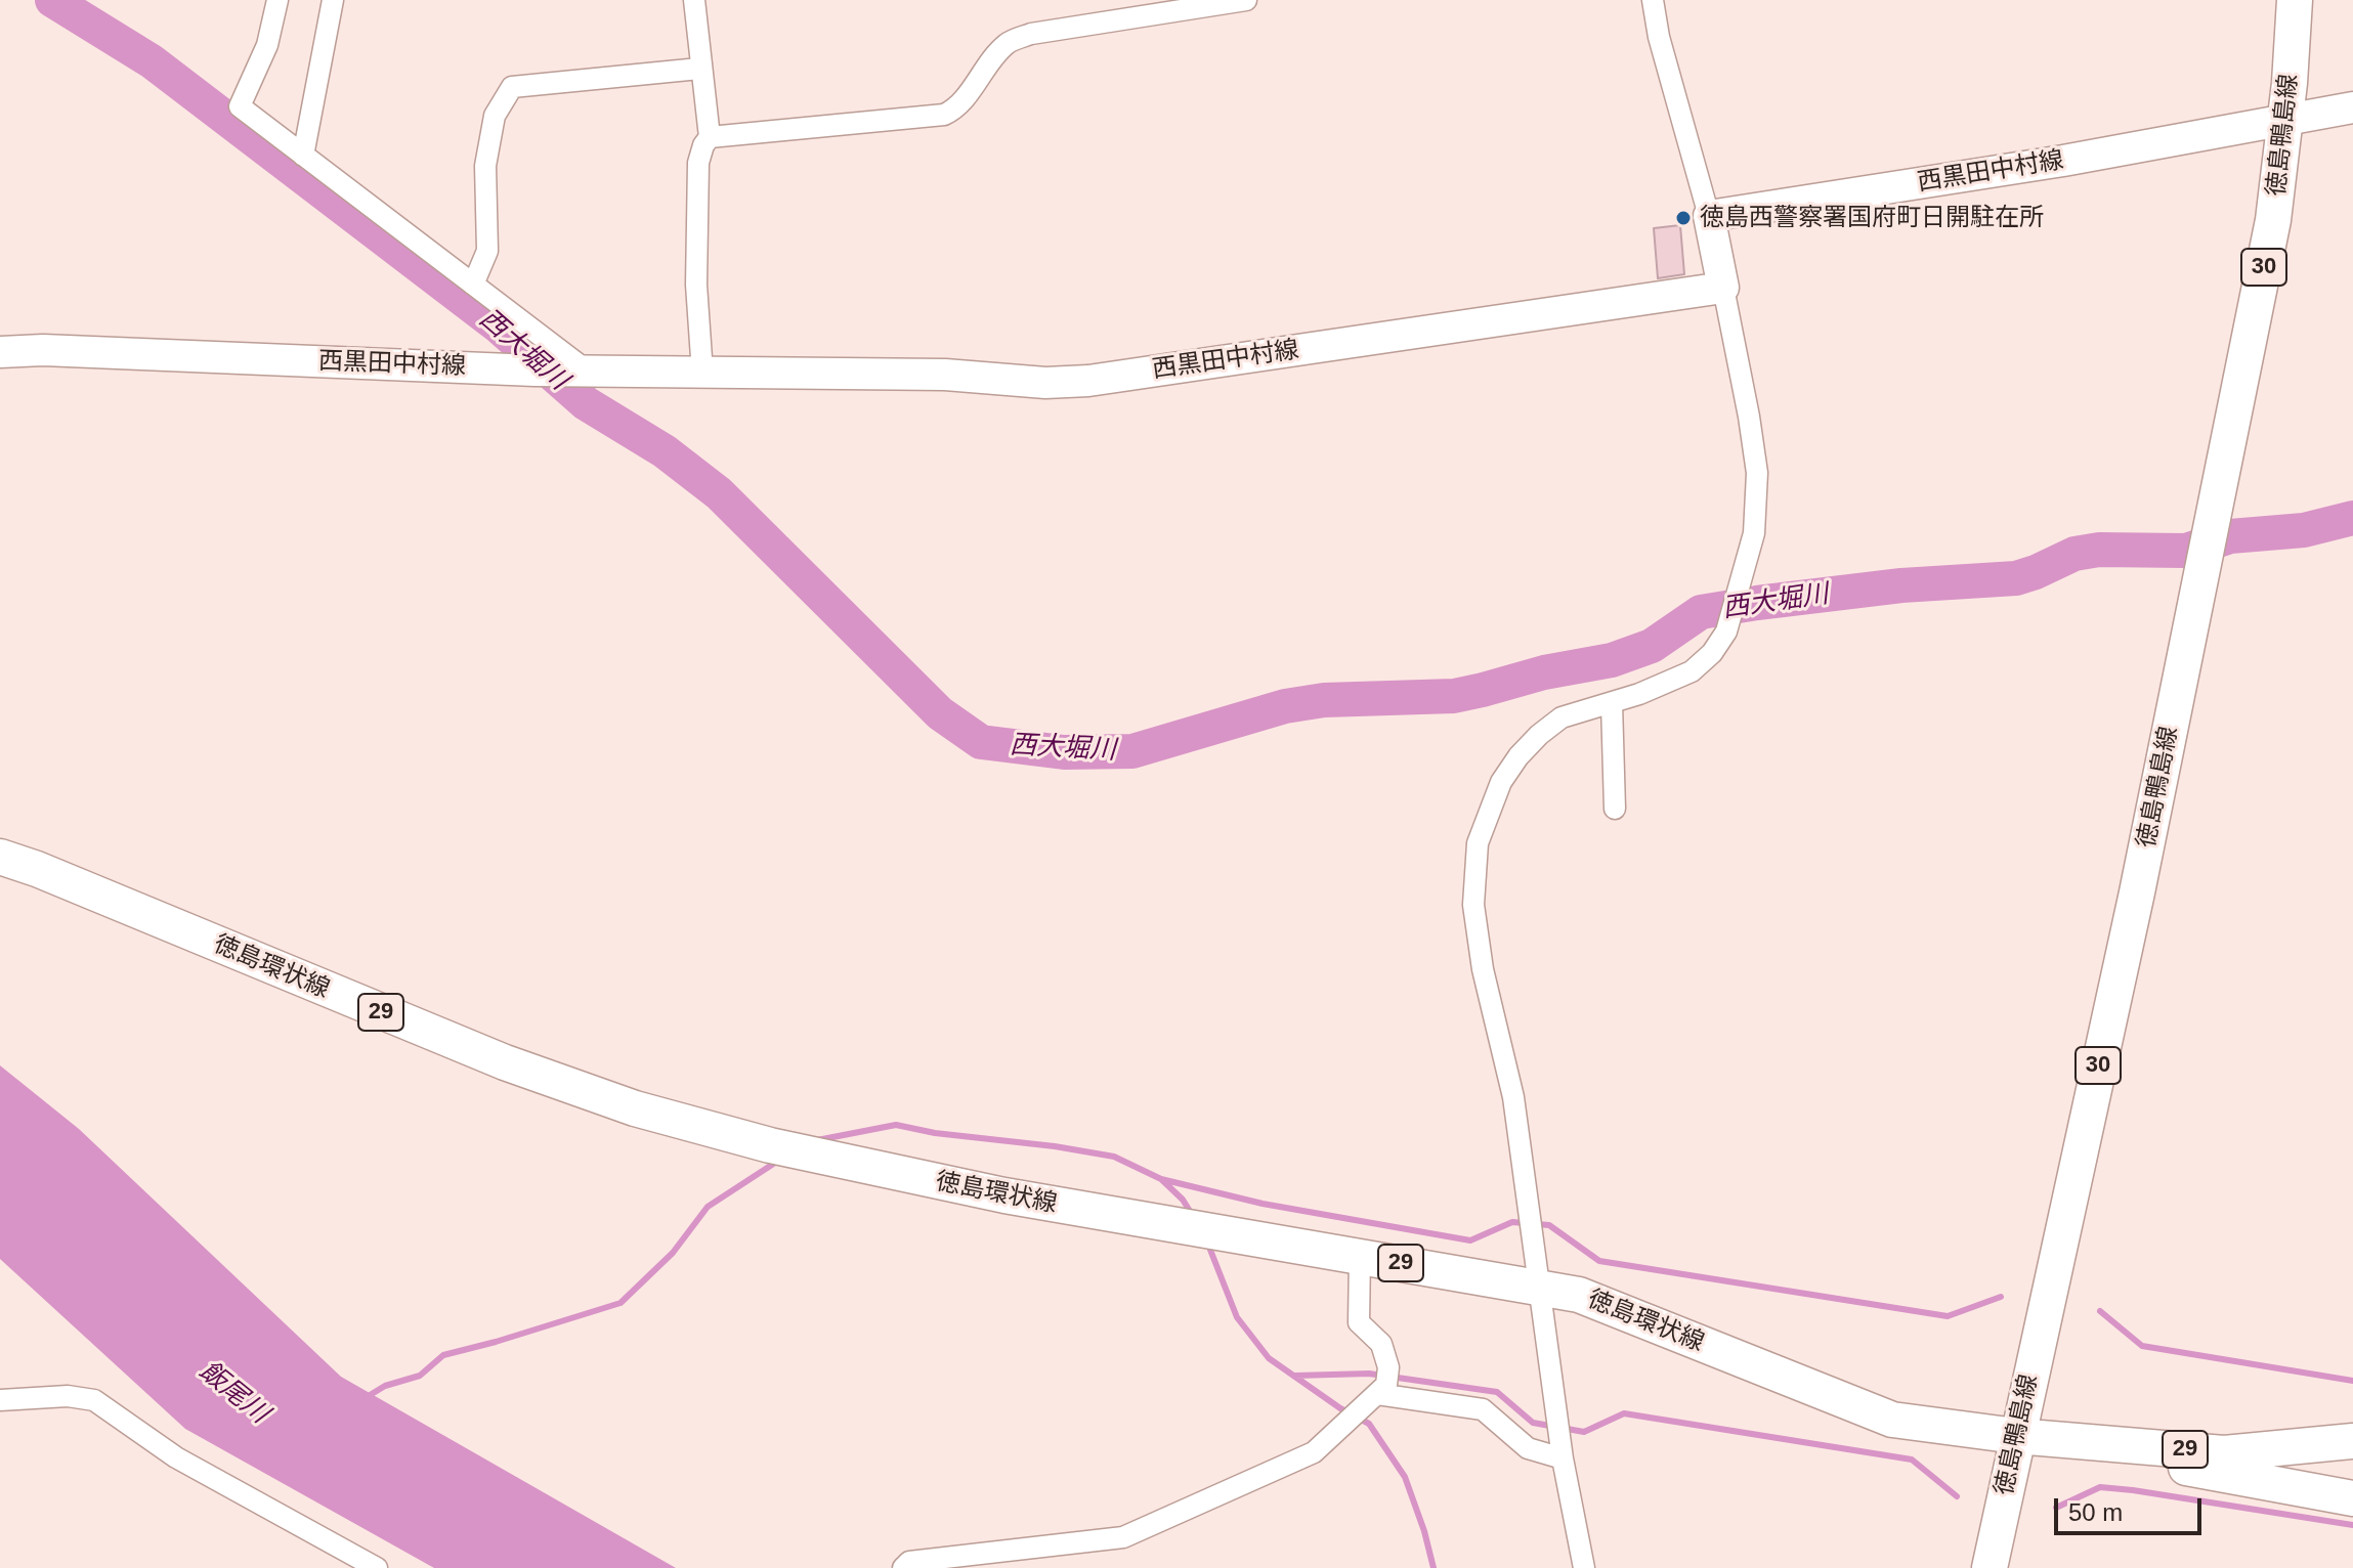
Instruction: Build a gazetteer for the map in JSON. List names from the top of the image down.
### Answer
{
  "streets": {
    "main road": [
      "徳島鴨島線",
      "西黒田中村線",
      "30",
      "徳島環状線",
      "29"
    ]
  },
  "crossings": [
    ["徳島鴨島線", "西黒田中村線"],
    ["徳島鴨島線", "徳島環状線"]
  ],
  "water": ["西大堀川", "飯尾川"],
  "places": ["徳島西警察署国府町日開駐在所"],
  "scale_bar": "50 m"
}
